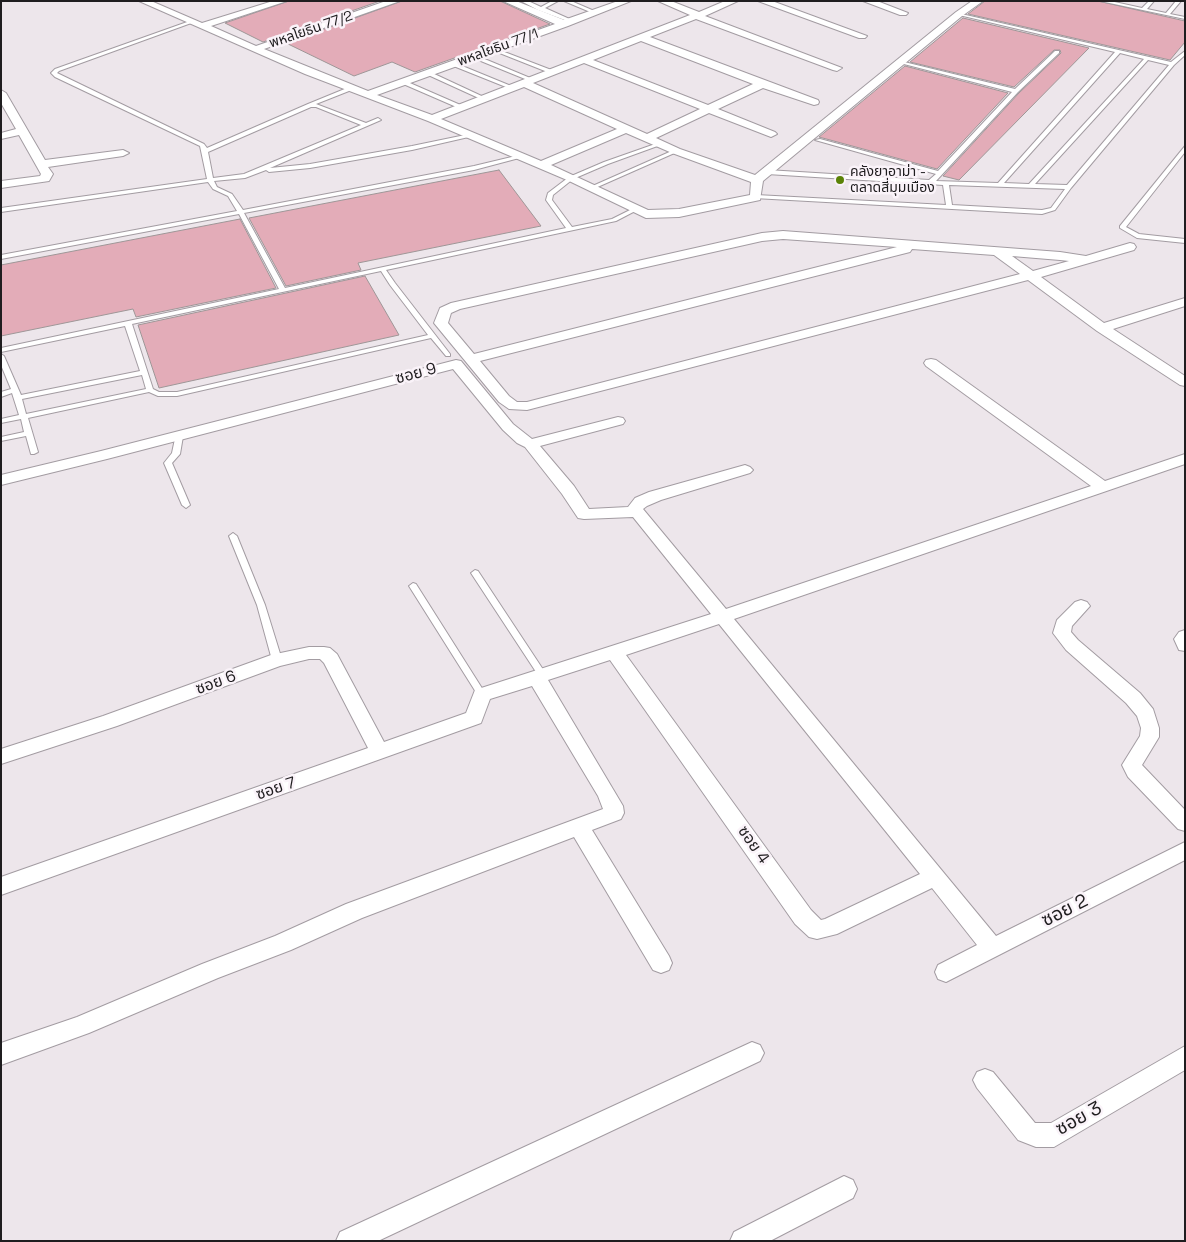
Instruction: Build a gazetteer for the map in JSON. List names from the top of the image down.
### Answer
{
  "streets": {
    "street": [
      "พหลโยธิน 77/2",
      "พหลโยธิน 77/1",
      "ซอย 9",
      "ซอย 6",
      "ซอย 7",
      "ซอย 4",
      "ซอย 2",
      "ซอย 3"
    ]
  },
  "crossings": [
    ["ซอย 6", "ซอย 7"]
  ],
  "places": ["คลังยาอาม่า - ตลาดสี่มุมเมือง"]
}
